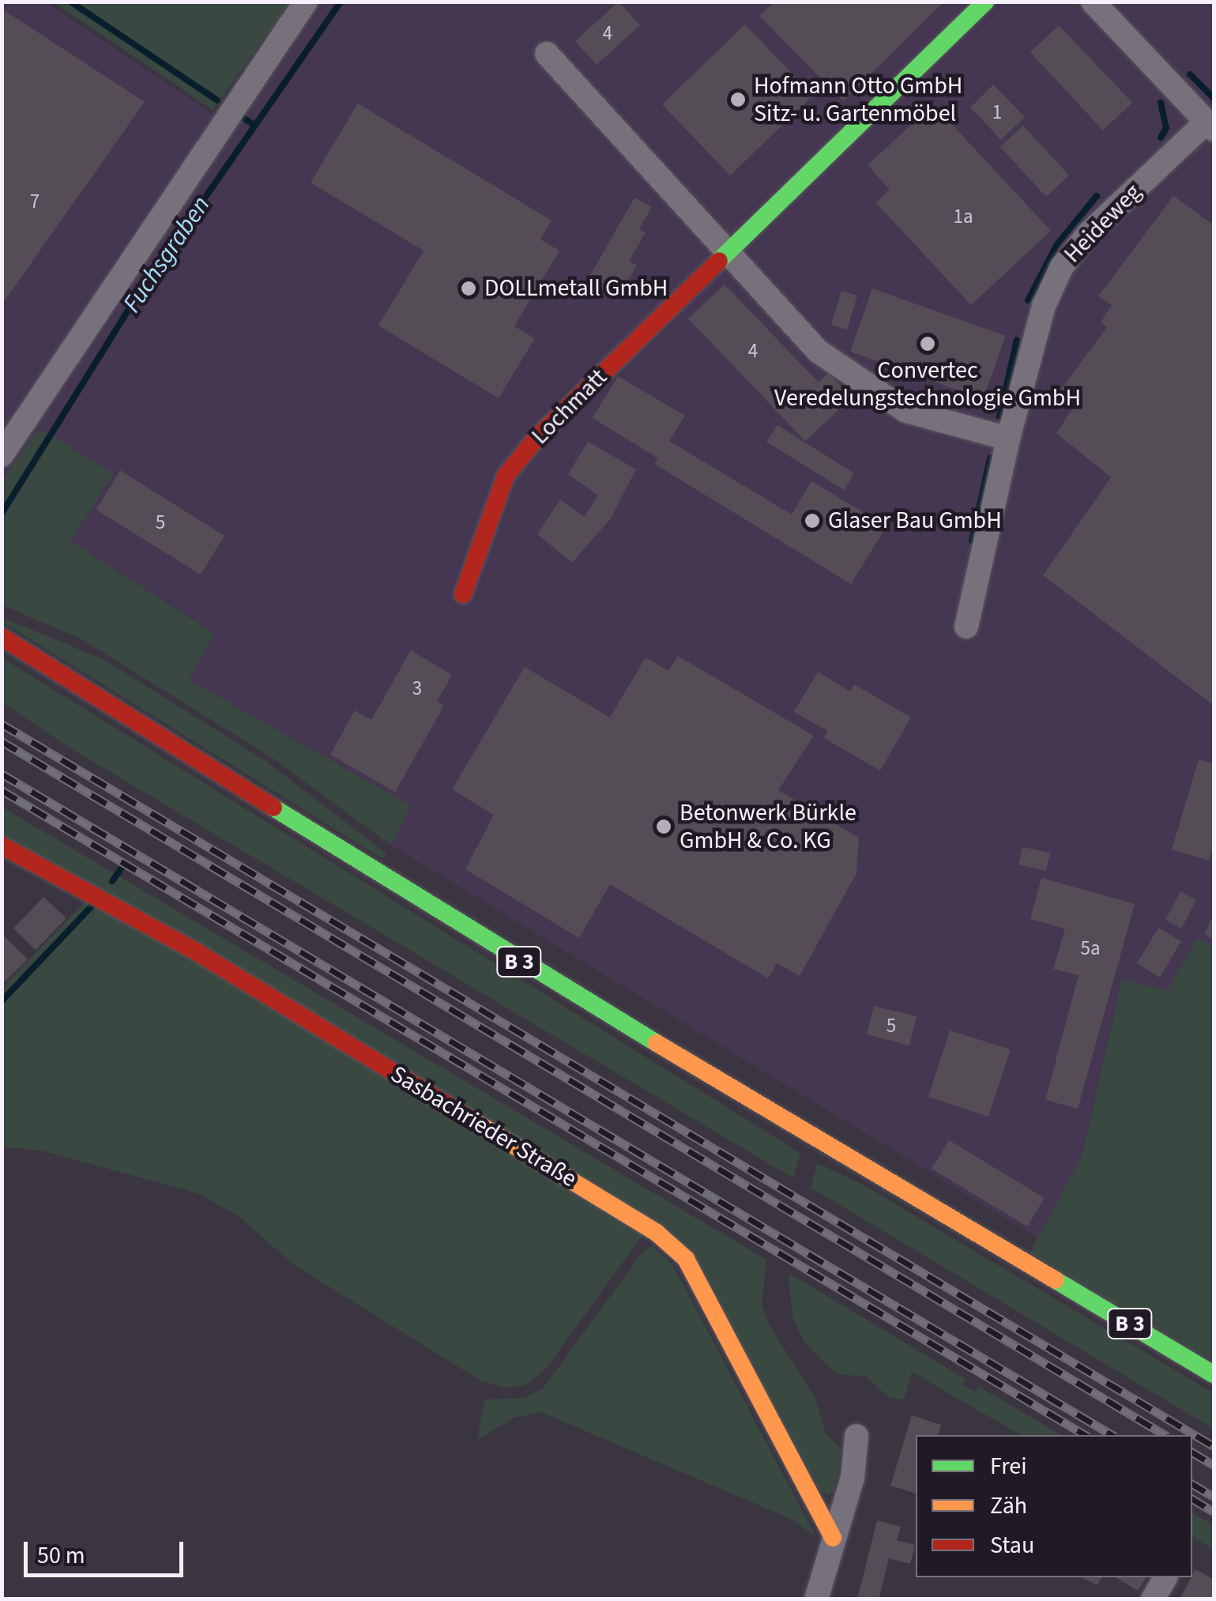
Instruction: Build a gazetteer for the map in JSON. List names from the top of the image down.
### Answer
{
  "streets": {
    "street": [
      "Heideweg",
      "Lochmatt",
      "B 3",
      "Sasbachrieder Straße"
    ]
  },
  "water": ["Fuchsgraben"],
  "places": [
    "Hofmann Otto GmbH Sitz- u. Gartenmöbel",
    "DOLLmetall GmbH",
    "Convertec Veredelungstechnologie GmbH",
    "Glaser Bau GmbH",
    "Betonwerk Bürkle GmbH & Co. KG"
  ],
  "house_numbers": [
    "4",
    "1",
    "7",
    "1a",
    "4",
    "5",
    "3",
    "5a",
    "5"
  ],
  "legend": ["Frei", "Zäh", "Stau"],
  "scale_bar": "50 m"
}
